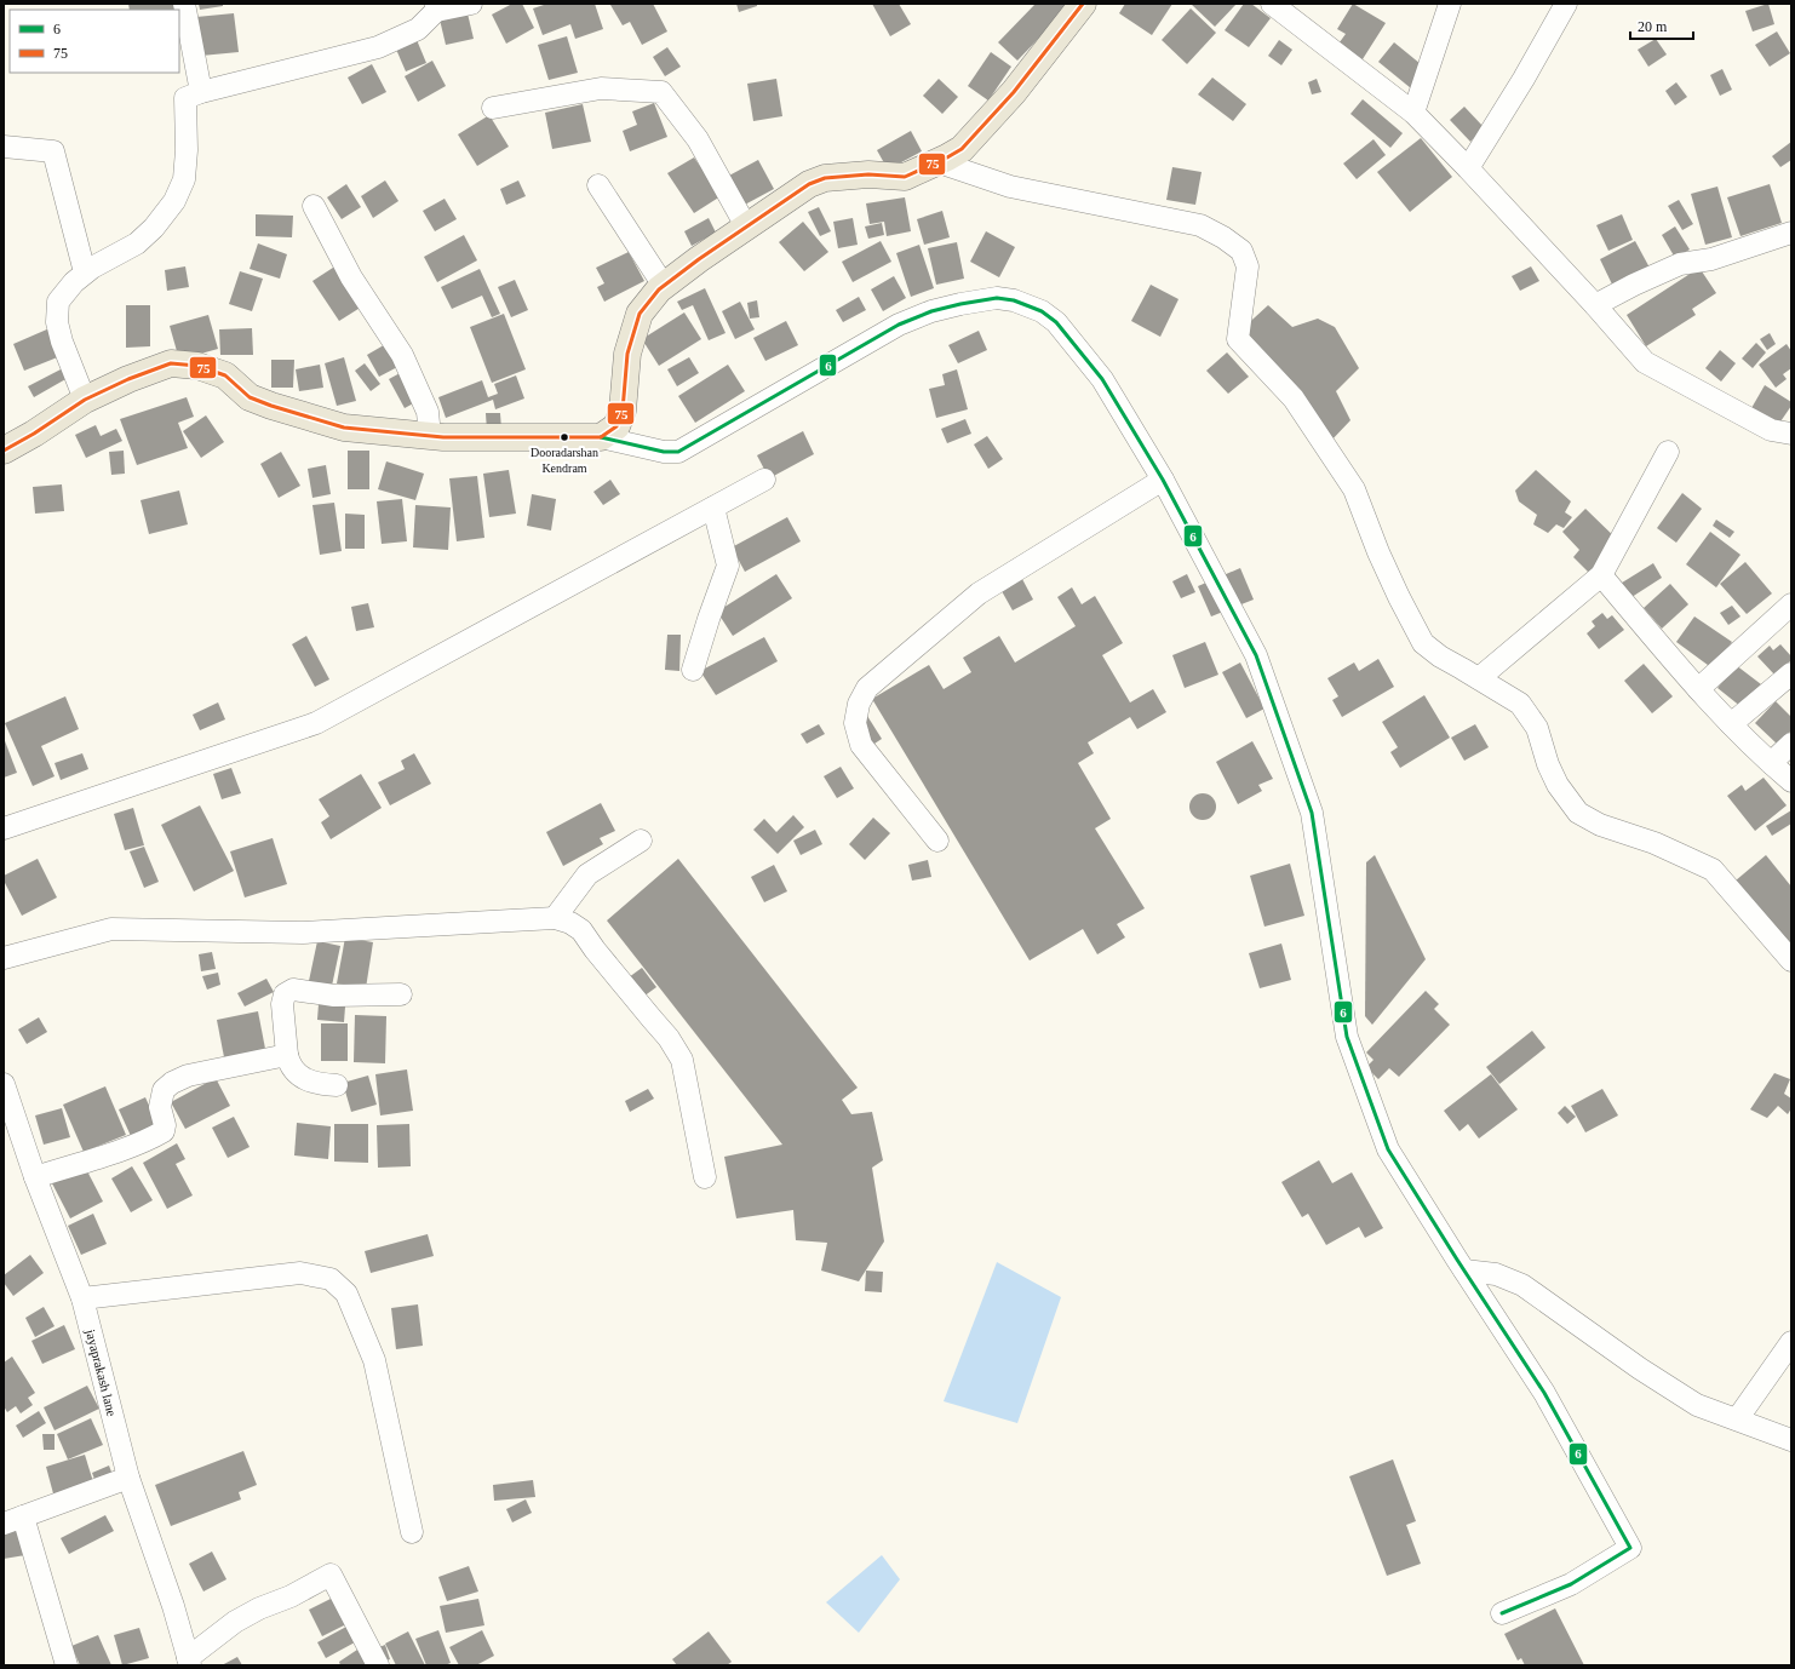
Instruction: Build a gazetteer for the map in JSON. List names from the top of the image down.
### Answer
{
  "streets": {
    "street": ["jayaprakash lane"]
  },
  "places": ["Dooradarshan Kendram"],
  "lines": ["transit line 75", "transit line 6"],
  "legend": ["6", "75"],
  "scale_bar": "20 m"
}
